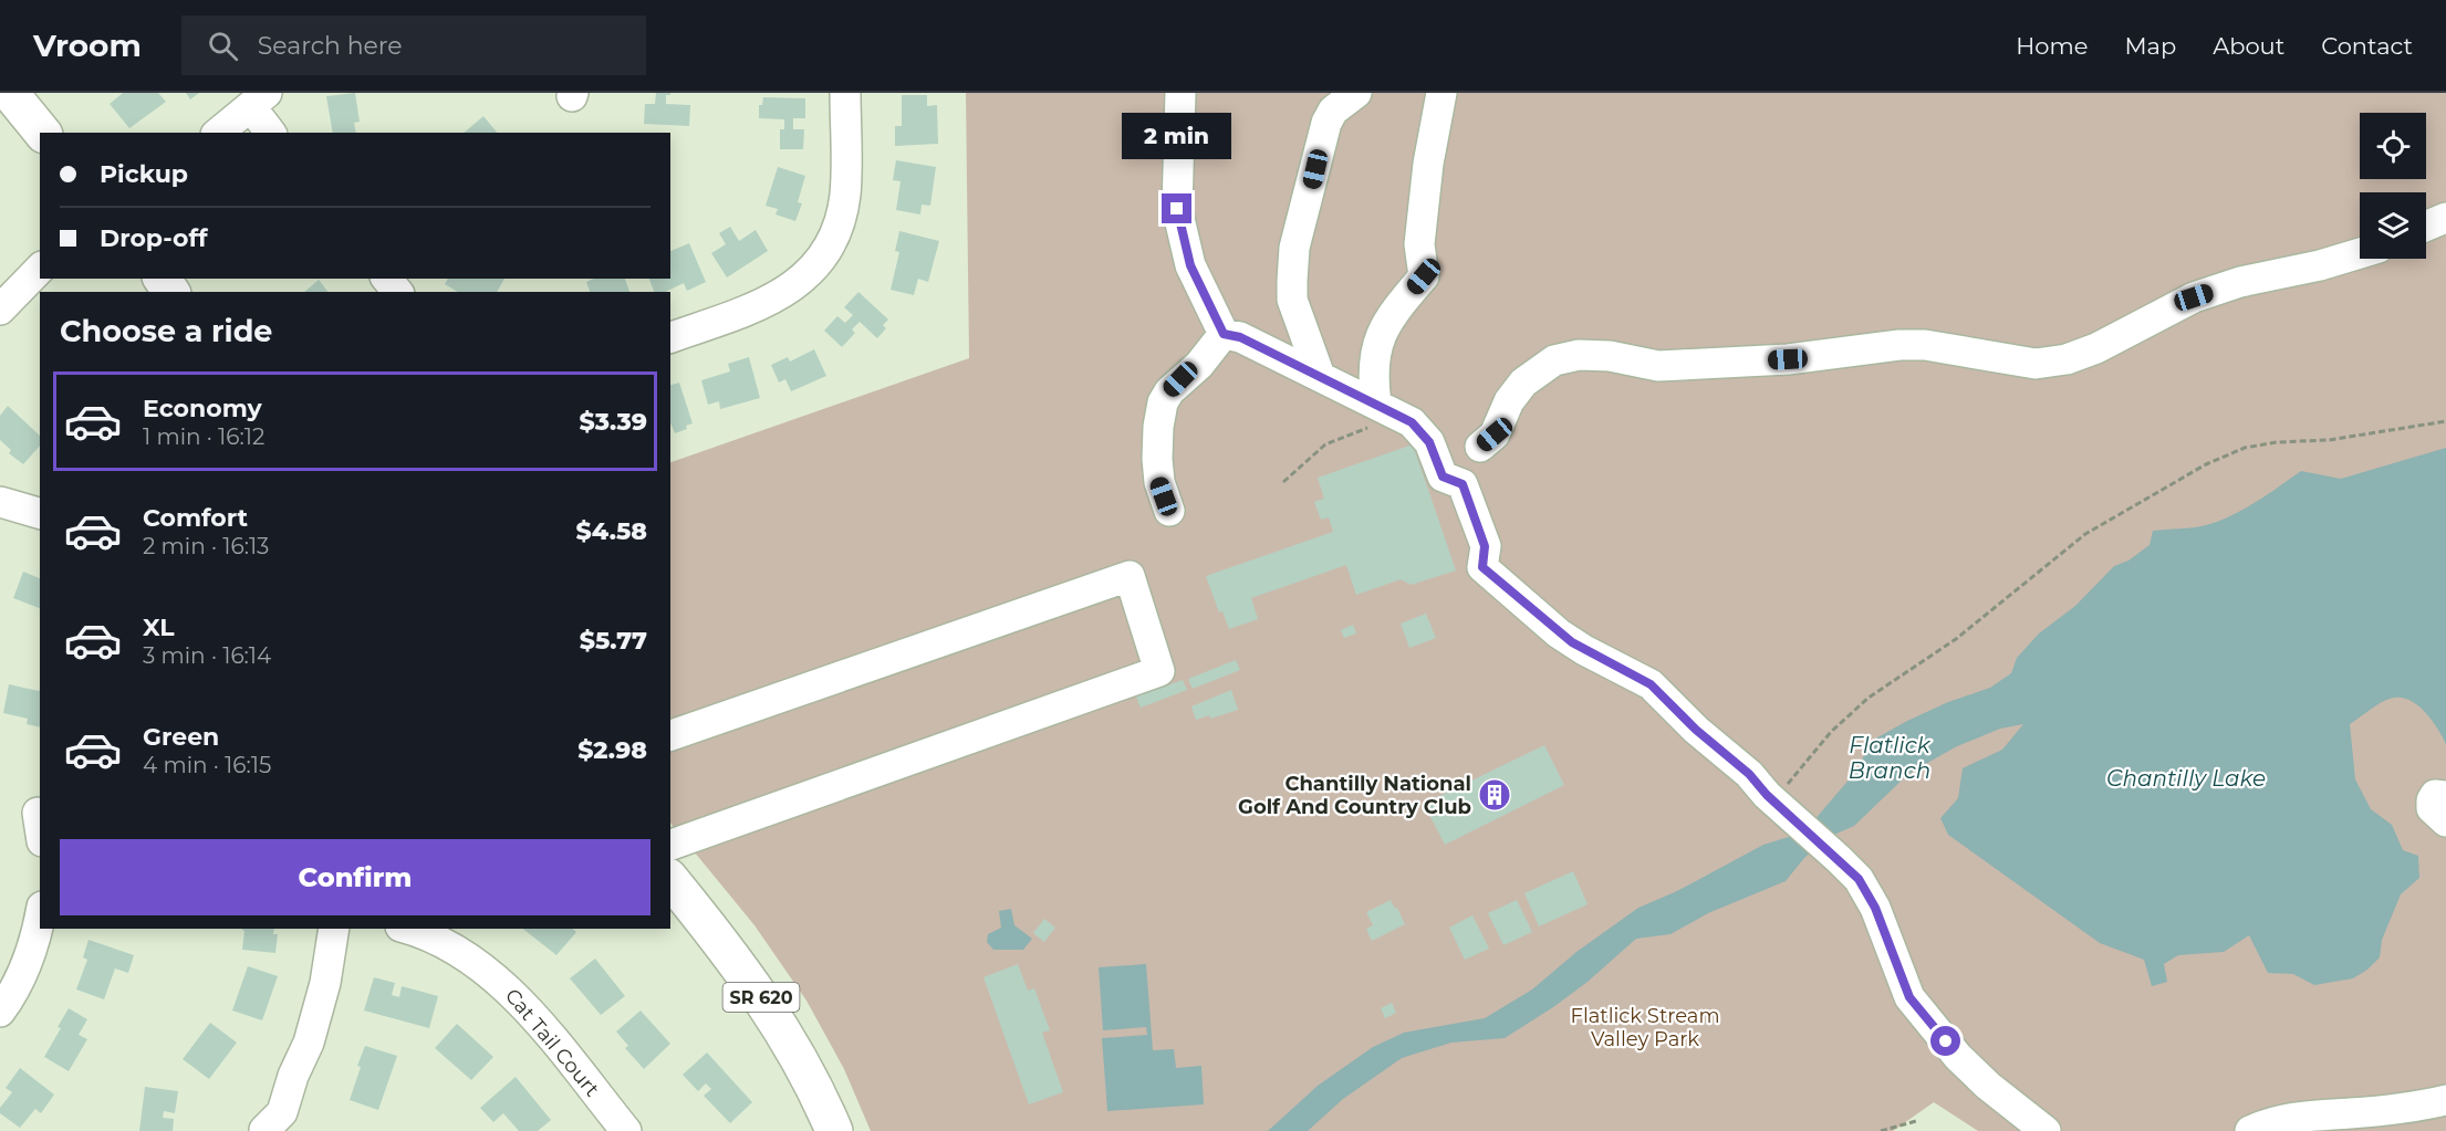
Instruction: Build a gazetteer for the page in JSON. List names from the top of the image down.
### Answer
{
  "streets": {
    "main road": ["SR 620"],
    "street": ["Cat Tail Court"]
  },
  "water": ["Flatlick Branch", "Chantilly Lake"],
  "parks": ["Flatlick Stream Valley Park"],
  "places": {
    "building": ["Chantilly National Golf And Country Club"]
  },
  "page": {
    "header": "Vroom",
    "search": "Search here",
    "nav": [
      "Home",
      "Map",
      "About",
      "Contact"
    ],
    "bubble": "2 min",
    "banner": ["Pickup", "Drop-off"],
    "heading": "Choose a ride",
    "list": [
      {
        "name": "Economy",
        "note": "1 min · 16:12",
        "value": "$3.39"
      },
      {
        "name": "Comfort",
        "note": "2 min · 16:13",
        "value": "$4.58"
      },
      {
        "name": "XL",
        "note": "3 min · 16:14",
        "value": "$5.77"
      },
      {
        "name": "Green",
        "note": "4 min · 16:15",
        "value": "$2.98"
      }
    ],
    "buttons": "Confirm"
  }
}
